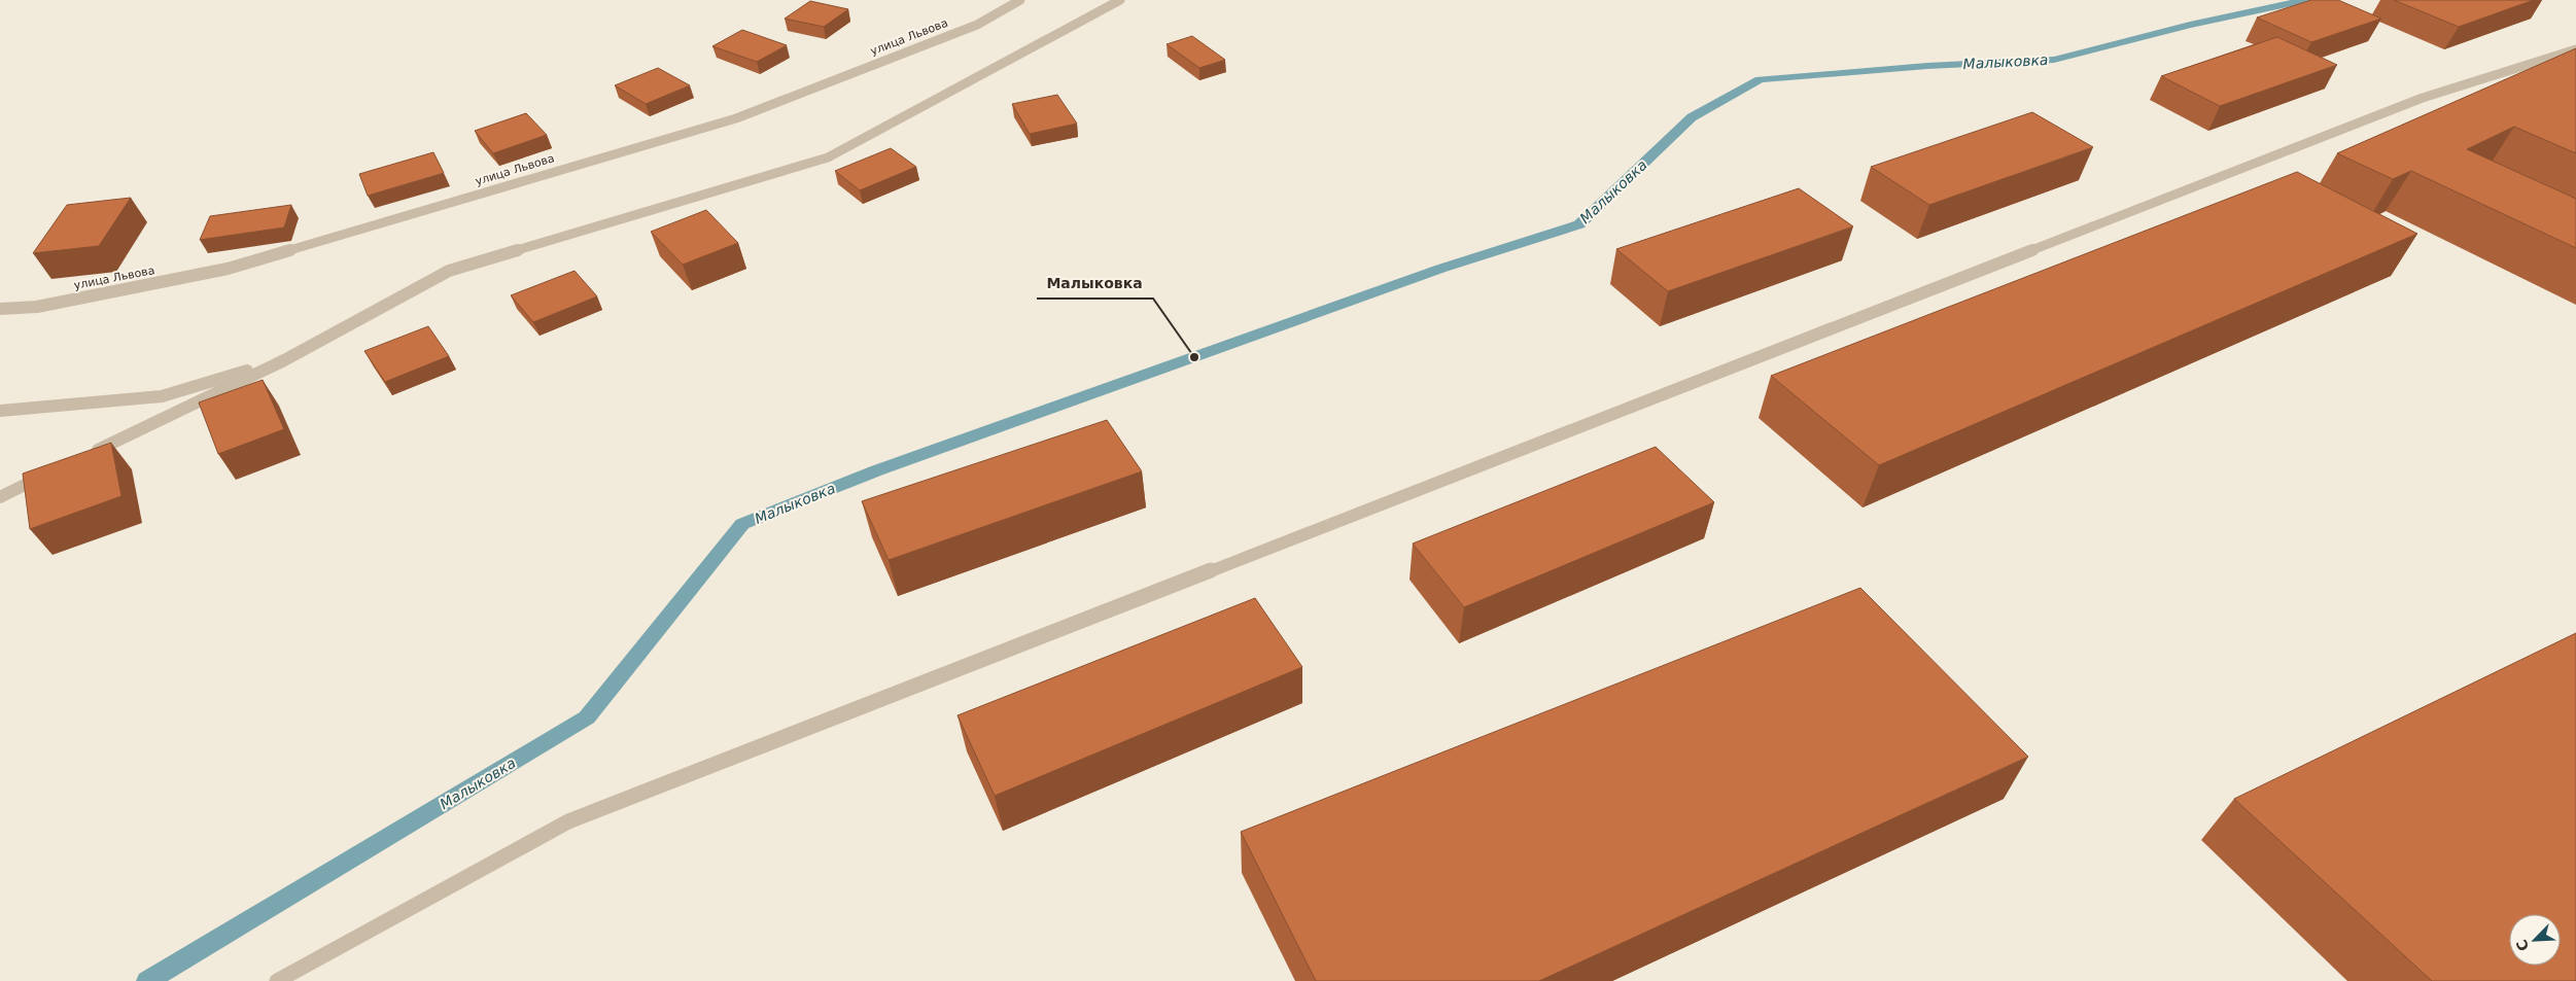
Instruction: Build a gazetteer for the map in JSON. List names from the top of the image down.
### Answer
{
  "streets": {
    "street": ["улица Львова"]
  },
  "water": ["Малыковка"],
  "places": ["Малыковка"],
  "north": "bottom left"
}
